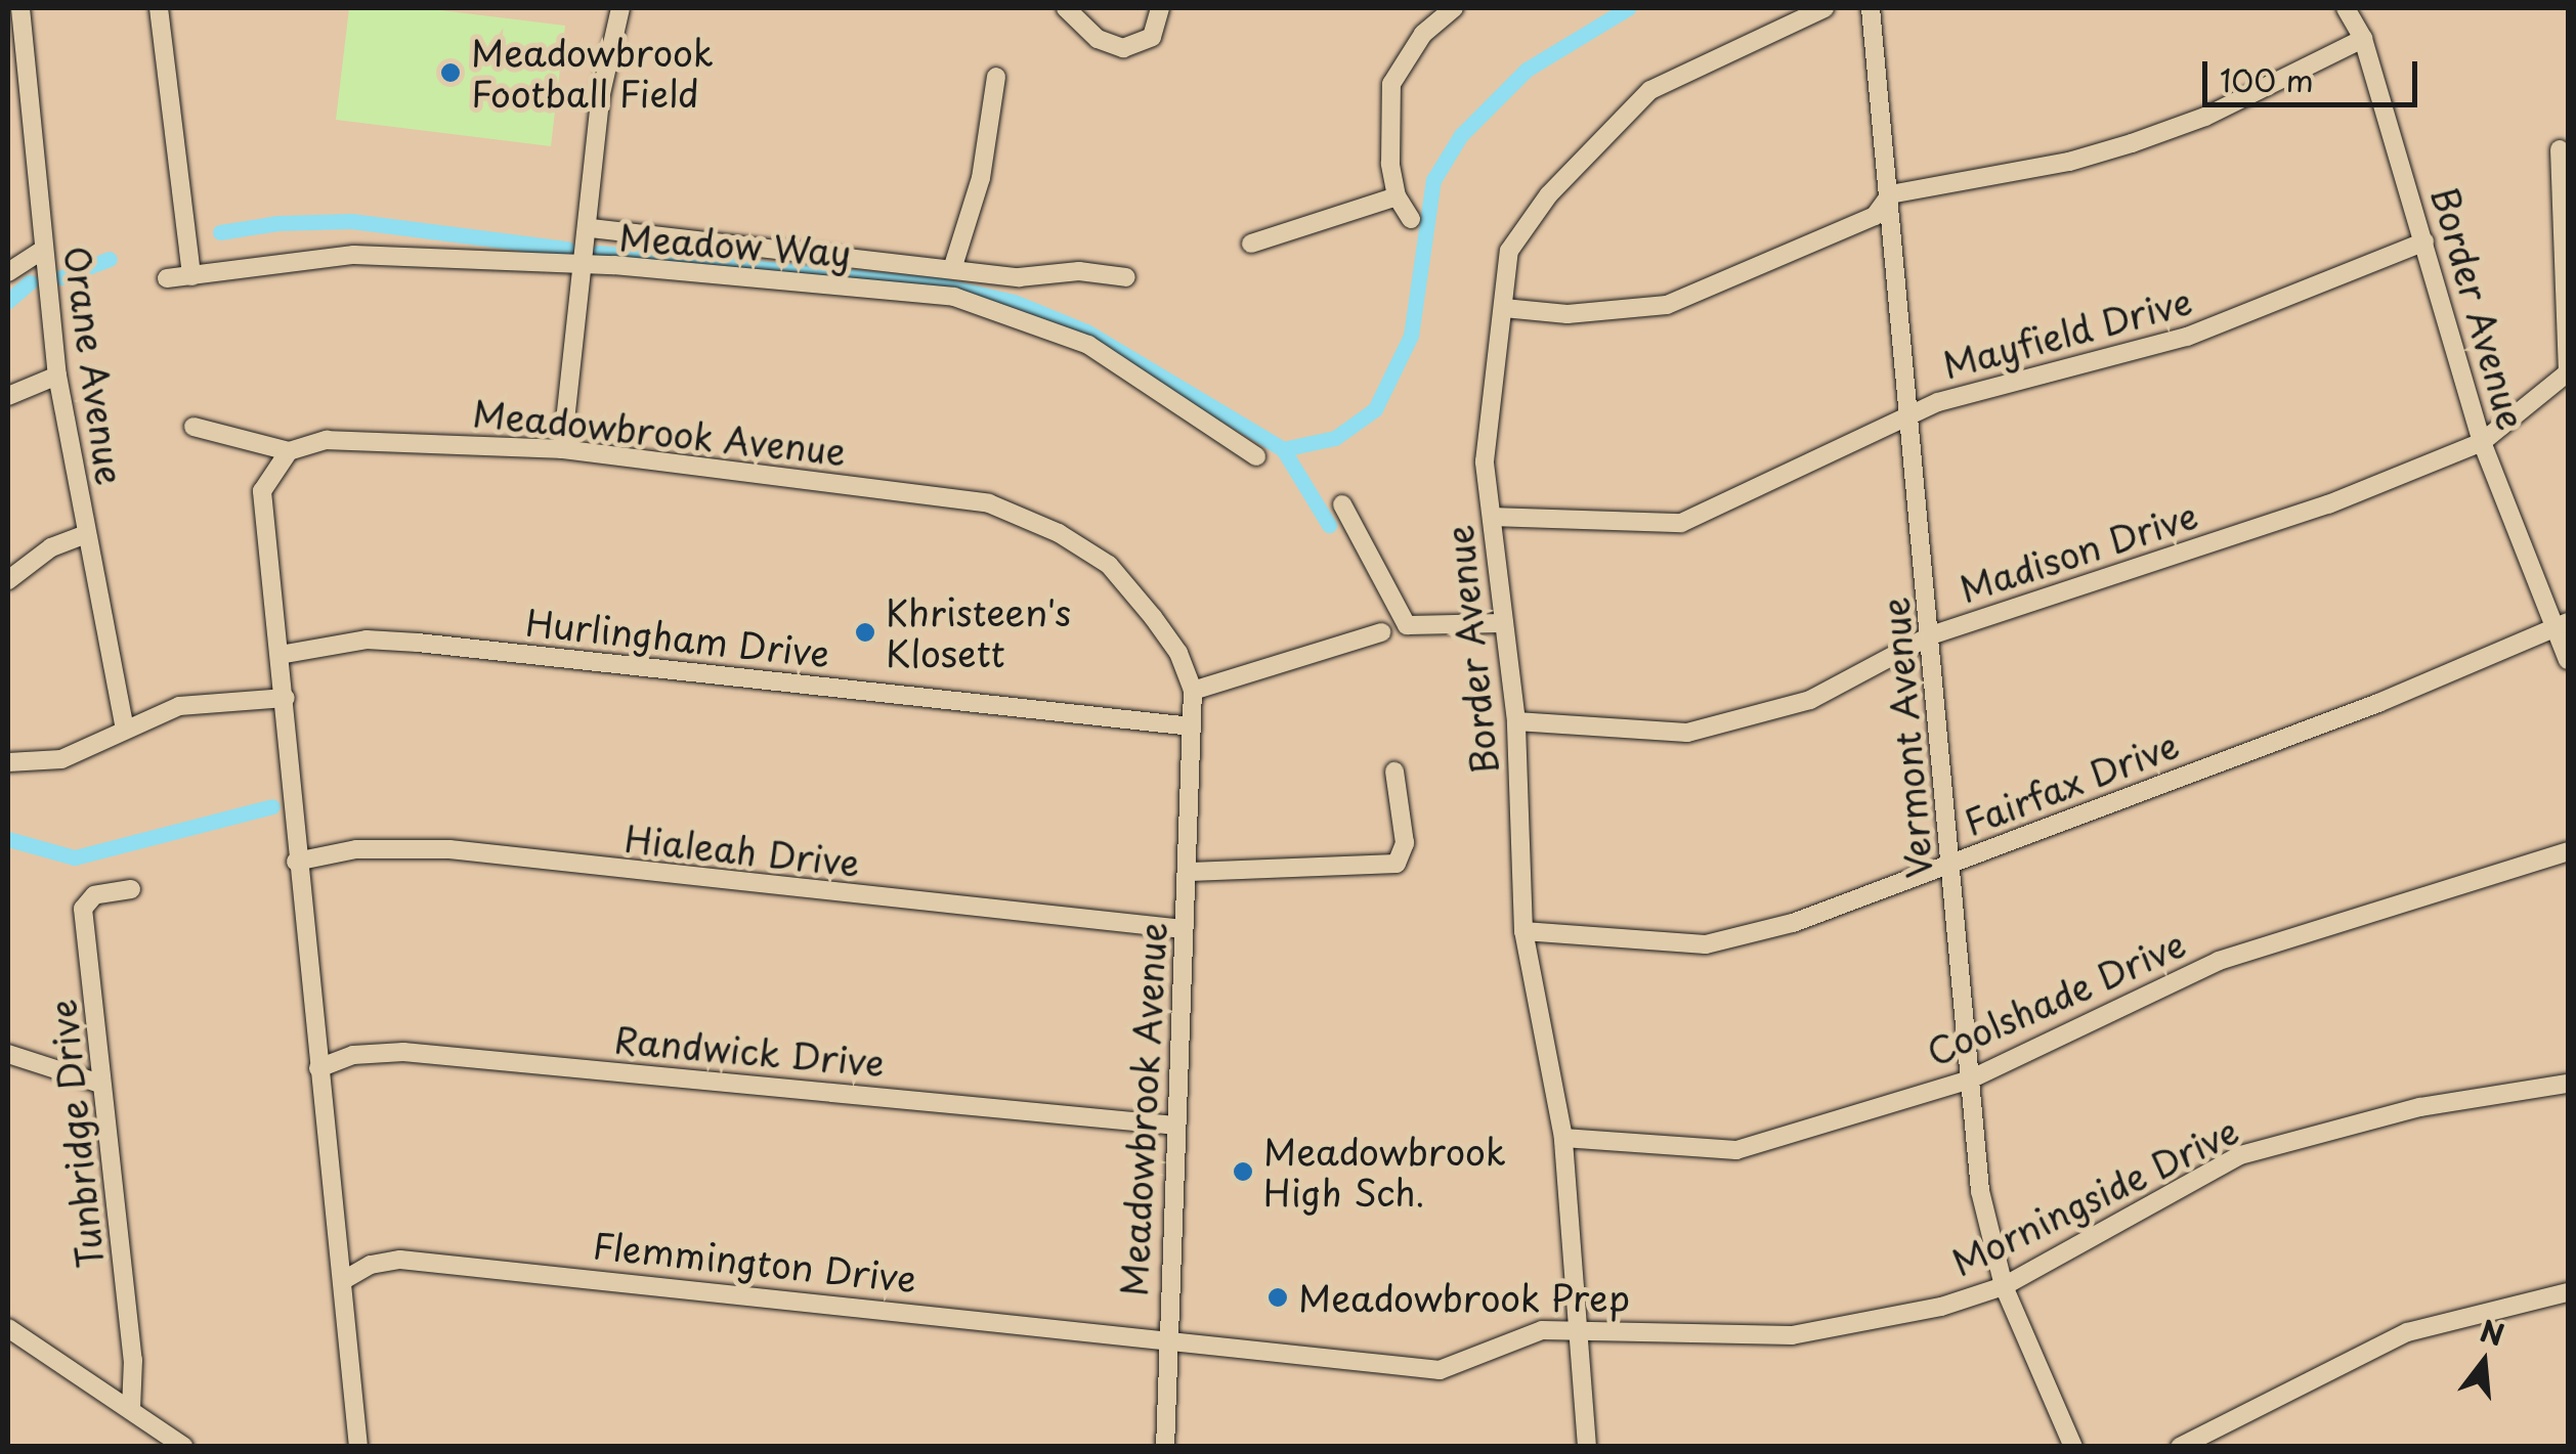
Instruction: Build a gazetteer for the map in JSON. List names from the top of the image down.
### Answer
{
  "streets": {
    "street": [
      "Meadow Way",
      "Border Avenue",
      "Mayfield Drive",
      "Orane Avenue",
      "Meadowbrook Avenue",
      "Madison Drive",
      "Hurlingham Drive",
      "Vermont Avenue",
      "Fairfax Drive",
      "Hialeah Drive",
      "Coolshade Drive",
      "Randwick Drive",
      "Tunbridge Drive",
      "Morningside Drive",
      "Flemmington Drive"
    ]
  },
  "crossings": [
    ["Border Avenue", "Mayfield Drive"],
    ["Border Avenue", "Madison Drive"],
    ["Border Avenue", "Fairfax Drive"],
    ["Border Avenue", "Coolshade Drive"],
    ["Border Avenue", "Morningside Drive"],
    ["Mayfield Drive", "Vermont Avenue"],
    ["Meadowbrook Avenue", "Hurlingham Drive"],
    ["Meadowbrook Avenue", "Hialeah Drive"],
    ["Meadowbrook Avenue", "Randwick Drive"],
    ["Meadowbrook Avenue", "Morningside Drive"],
    ["Meadowbrook Avenue", "Flemmington Drive"],
    ["Madison Drive", "Vermont Avenue"],
    ["Vermont Avenue", "Fairfax Drive"],
    ["Vermont Avenue", "Coolshade Drive"],
    ["Vermont Avenue", "Morningside Drive"],
    ["Morningside Drive", "Flemmington Drive"]
  ],
  "places": [
    "Meadowbrook Football Field",
    "Khristeen's Klosett",
    "Meadowbrook High Sch.",
    "Meadowbrook Prep"
  ],
  "scale_bar": "100 m",
  "north": "top"
}
